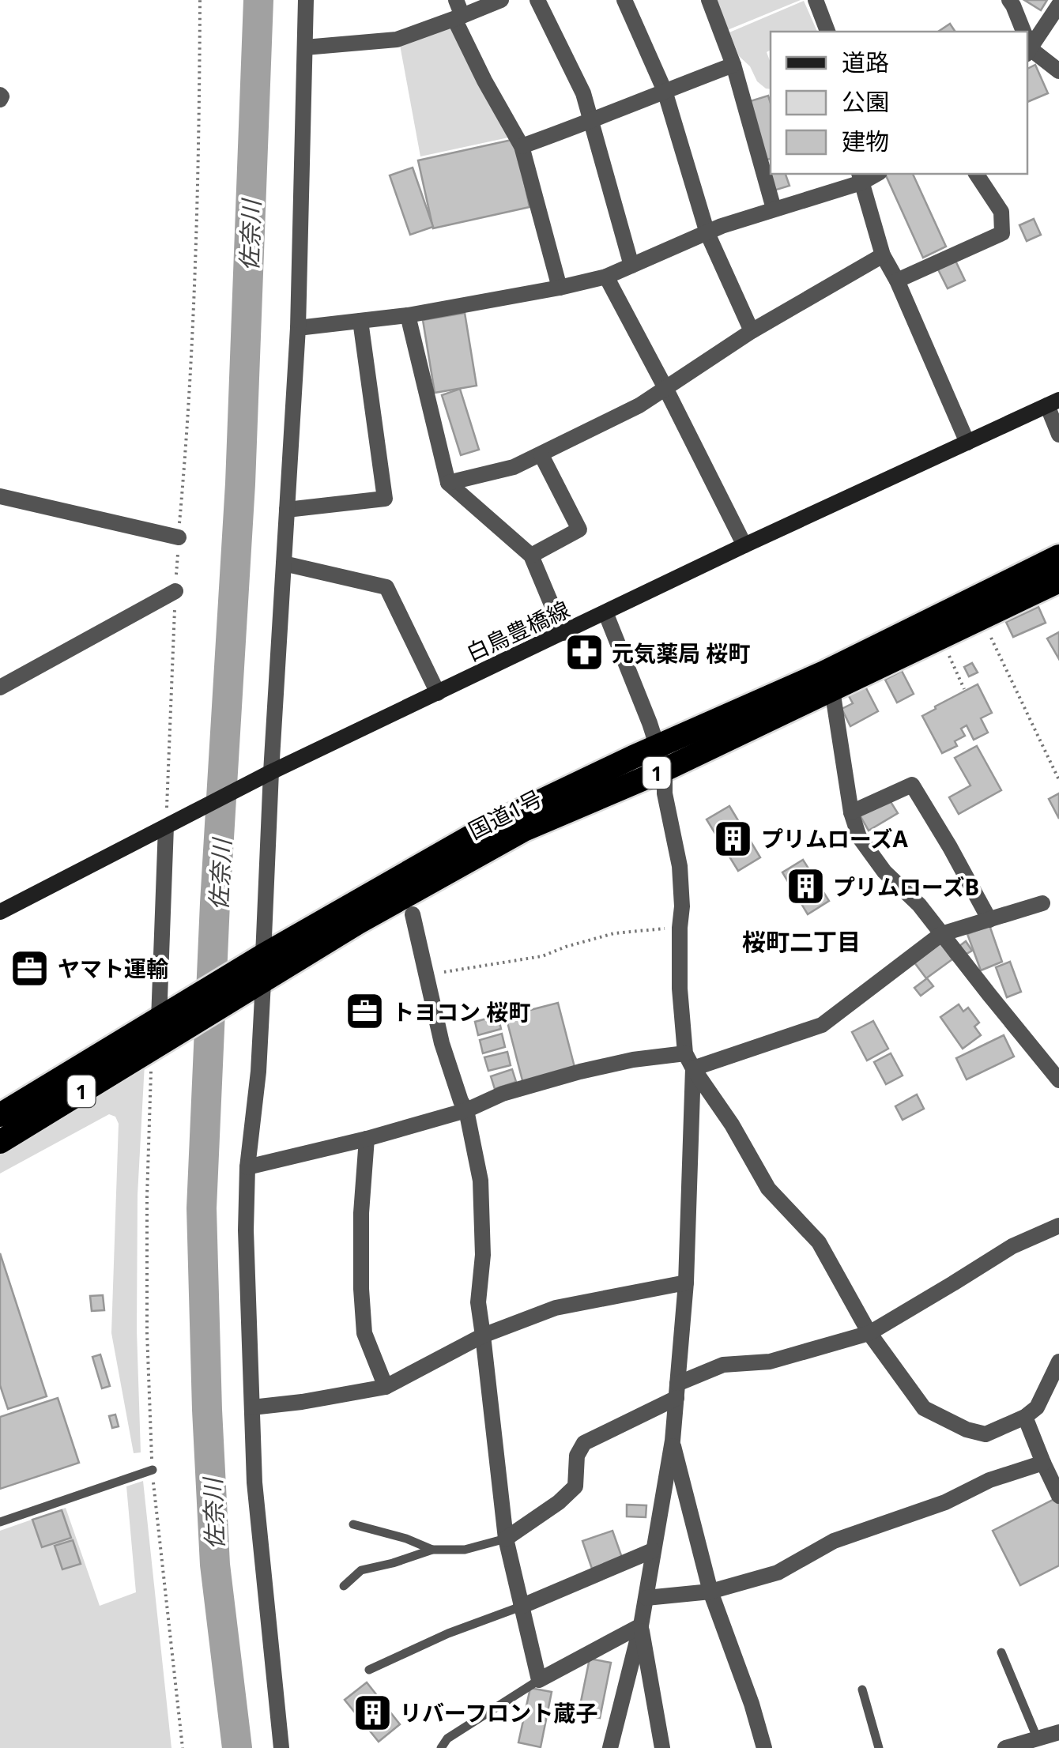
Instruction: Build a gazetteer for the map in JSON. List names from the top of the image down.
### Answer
{
  "streets": {
    "highway": ["1", "国道1号"],
    "main road": ["白鳥豊橋線"]
  },
  "districts": ["桜町二丁目"],
  "water": ["佐奈川"],
  "places": {
    "pharmacy": ["元気薬局 桜町"],
    "building": ["プリムローズA", "プリムローズB", "リバーフロント蔵子"],
    "office": ["ヤマト運輸", "トヨコン 桜町"]
  },
  "legend": ["道路", "公園", "建物"]
}
